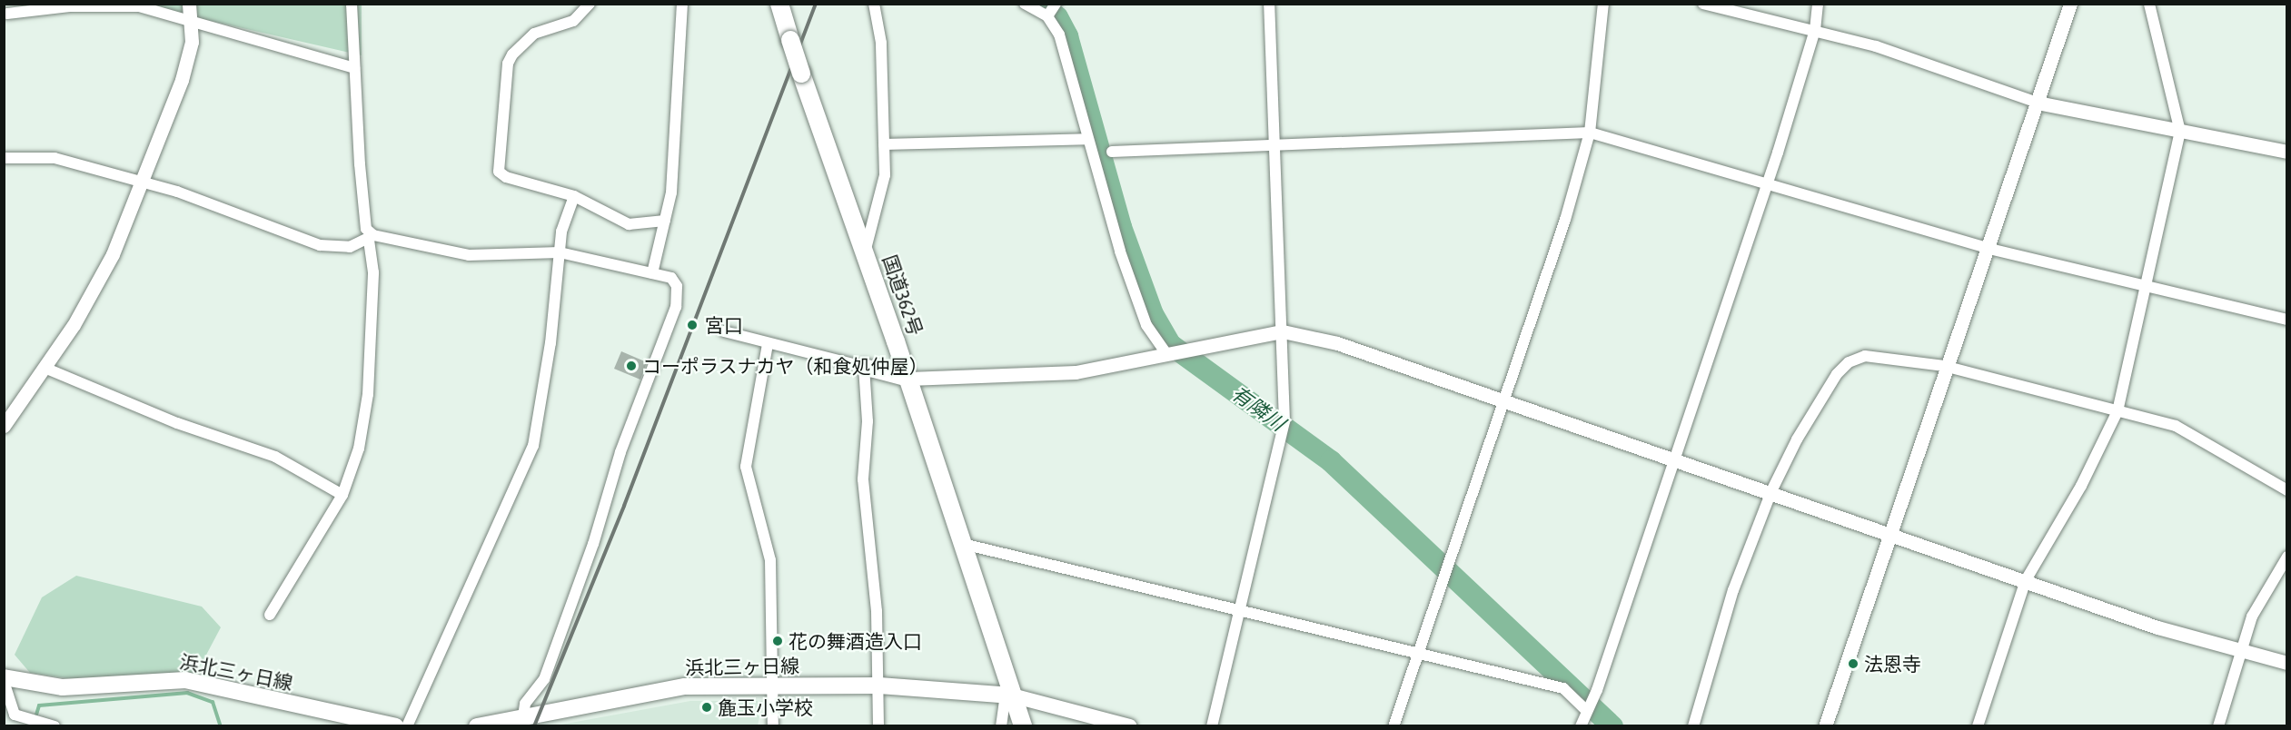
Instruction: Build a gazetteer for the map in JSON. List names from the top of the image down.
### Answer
{
  "streets": {
    "highway": ["国道362号"],
    "main road": ["浜北三ヶ日線"]
  },
  "crossings": [
    ["国道362号", "浜北三ヶ日線"]
  ],
  "water": ["有隣川"],
  "places": [
    "宮口",
    "コーポラスナカヤ（和食処仲屋）",
    "花の舞酒造入口",
    "法恩寺",
    "麁玉小学校"
  ]
}
